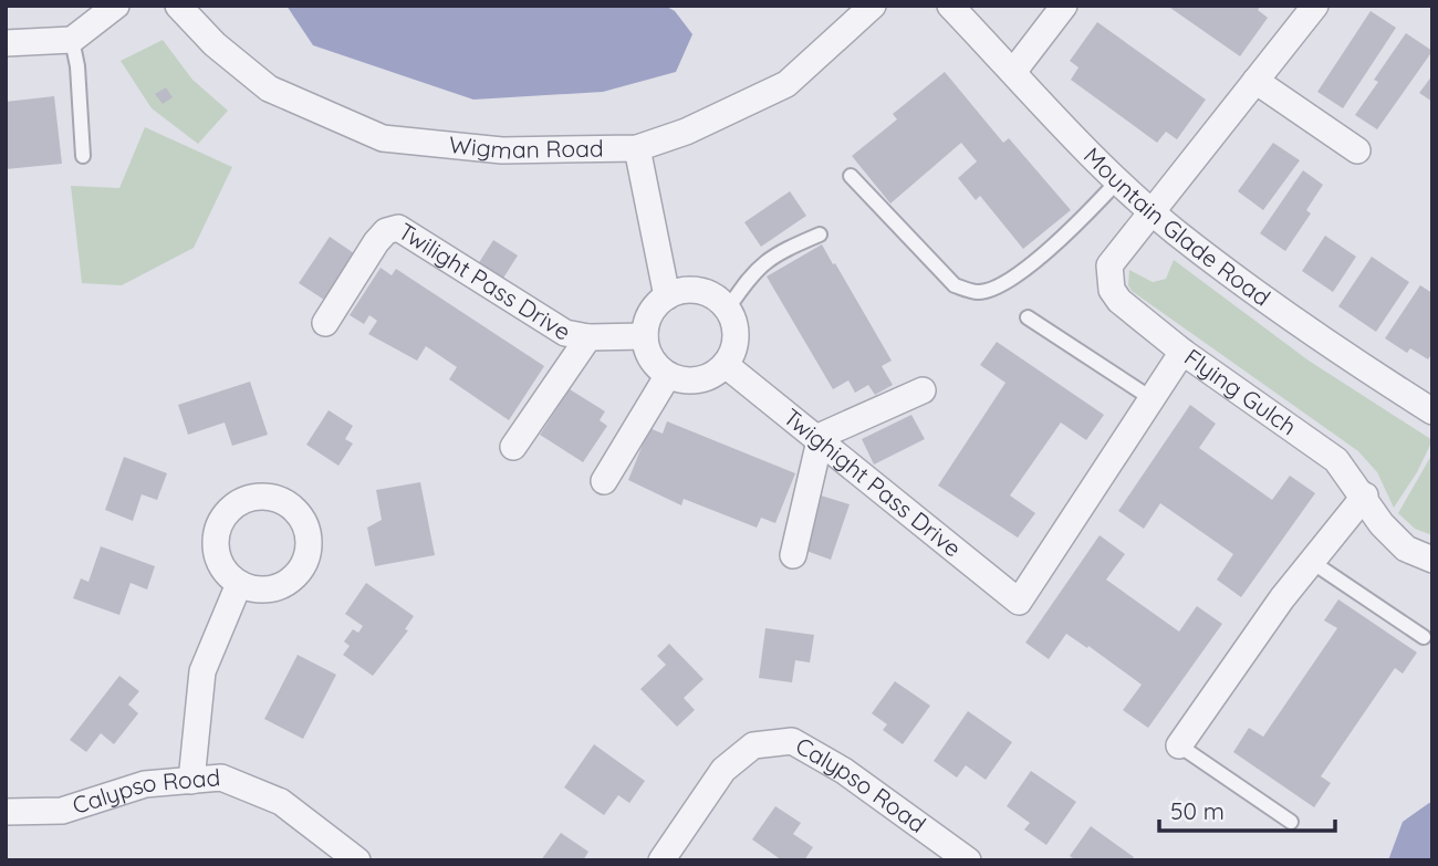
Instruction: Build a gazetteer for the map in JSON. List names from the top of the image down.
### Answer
{
  "streets": {
    "street": [
      "Wigman Road",
      "Mountain Glade Road",
      "Twilight Pass Drive",
      "Flying Gulch",
      "Twighight Pass Drive",
      "Calypso Road"
    ]
  },
  "crossings": [
    ["Mountain Glade Road", "Flying Gulch"],
    ["Twilight Pass Drive", "Twighight Pass Drive"]
  ],
  "scale_bar": "50 m"
}
